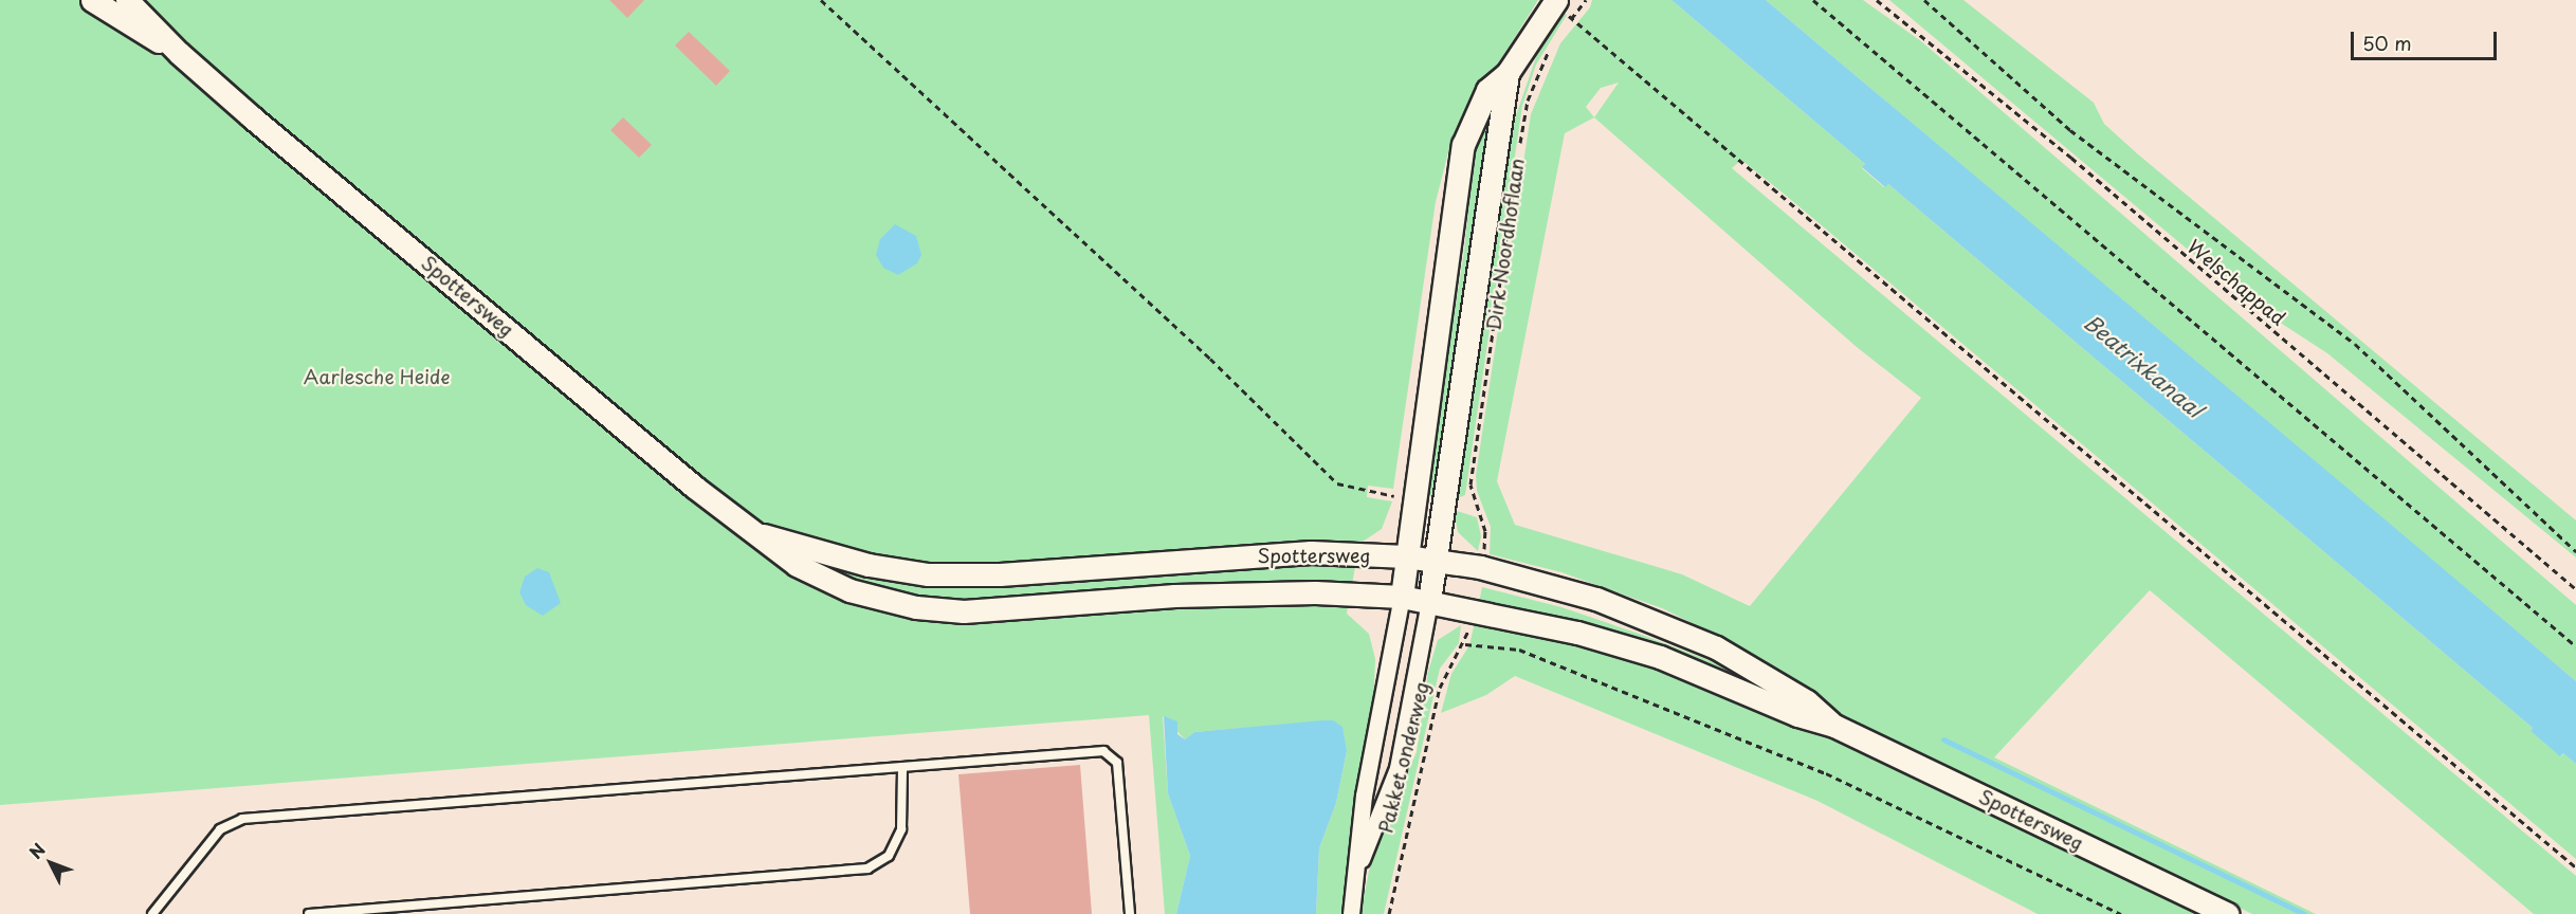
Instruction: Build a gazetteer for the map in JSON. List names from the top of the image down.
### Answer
{
  "streets": {
    "main road": ["Dirk Noordhoflaan", "Spottersweg"],
    "street": ["Pakket onderweg"],
    "path": ["Welschappad"]
  },
  "crossings": [
    ["Dirk Noordhoflaan", "Spottersweg"],
    ["Dirk Noordhoflaan", "Pakket onderweg"],
    ["Spottersweg", "Pakket onderweg"]
  ],
  "water": ["Beatrixkanaal"],
  "parks": ["Aarlesche Heide"],
  "scale_bar": "50 m",
  "north": "top left"
}
